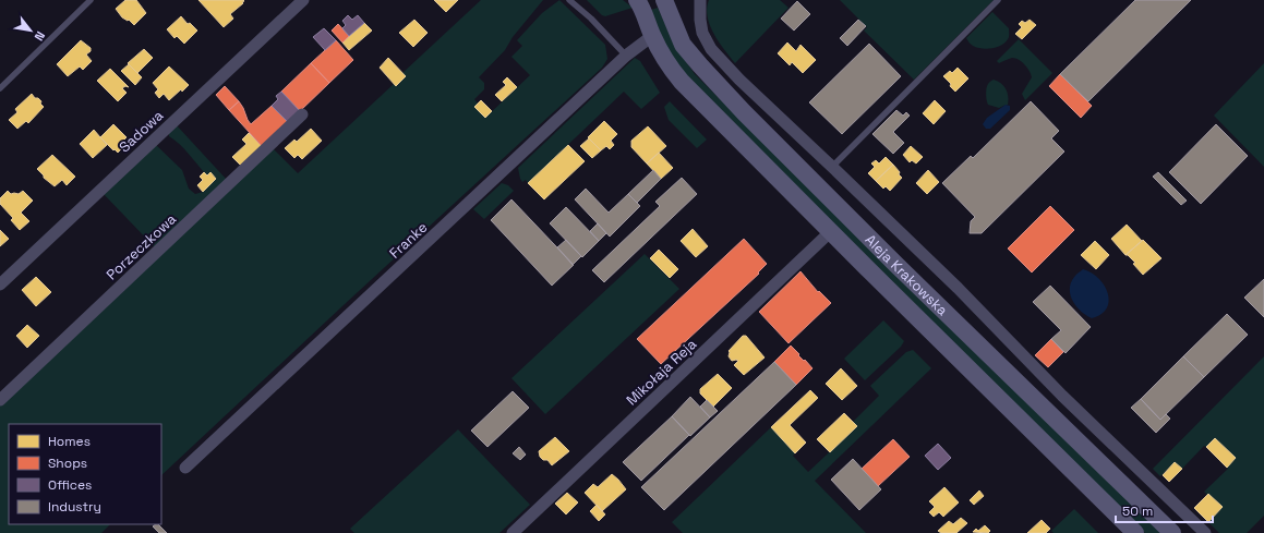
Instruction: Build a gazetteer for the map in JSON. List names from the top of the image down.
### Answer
{
  "streets": {
    "main road": ["Aleja Krakowska"],
    "street": [
      "Sadowa",
      "Franke",
      "Porzeczkowa",
      "Mikołaja Reja"
    ]
  },
  "crossings": [
    ["Franke", "Aleja Krakowska"],
    ["Aleja Krakowska", "Mikołaja Reja"]
  ],
  "legend": [
    "Homes",
    "Shops",
    "Offices",
    "Industry"
  ],
  "scale_bar": "50 m",
  "north": "bottom right"
}
